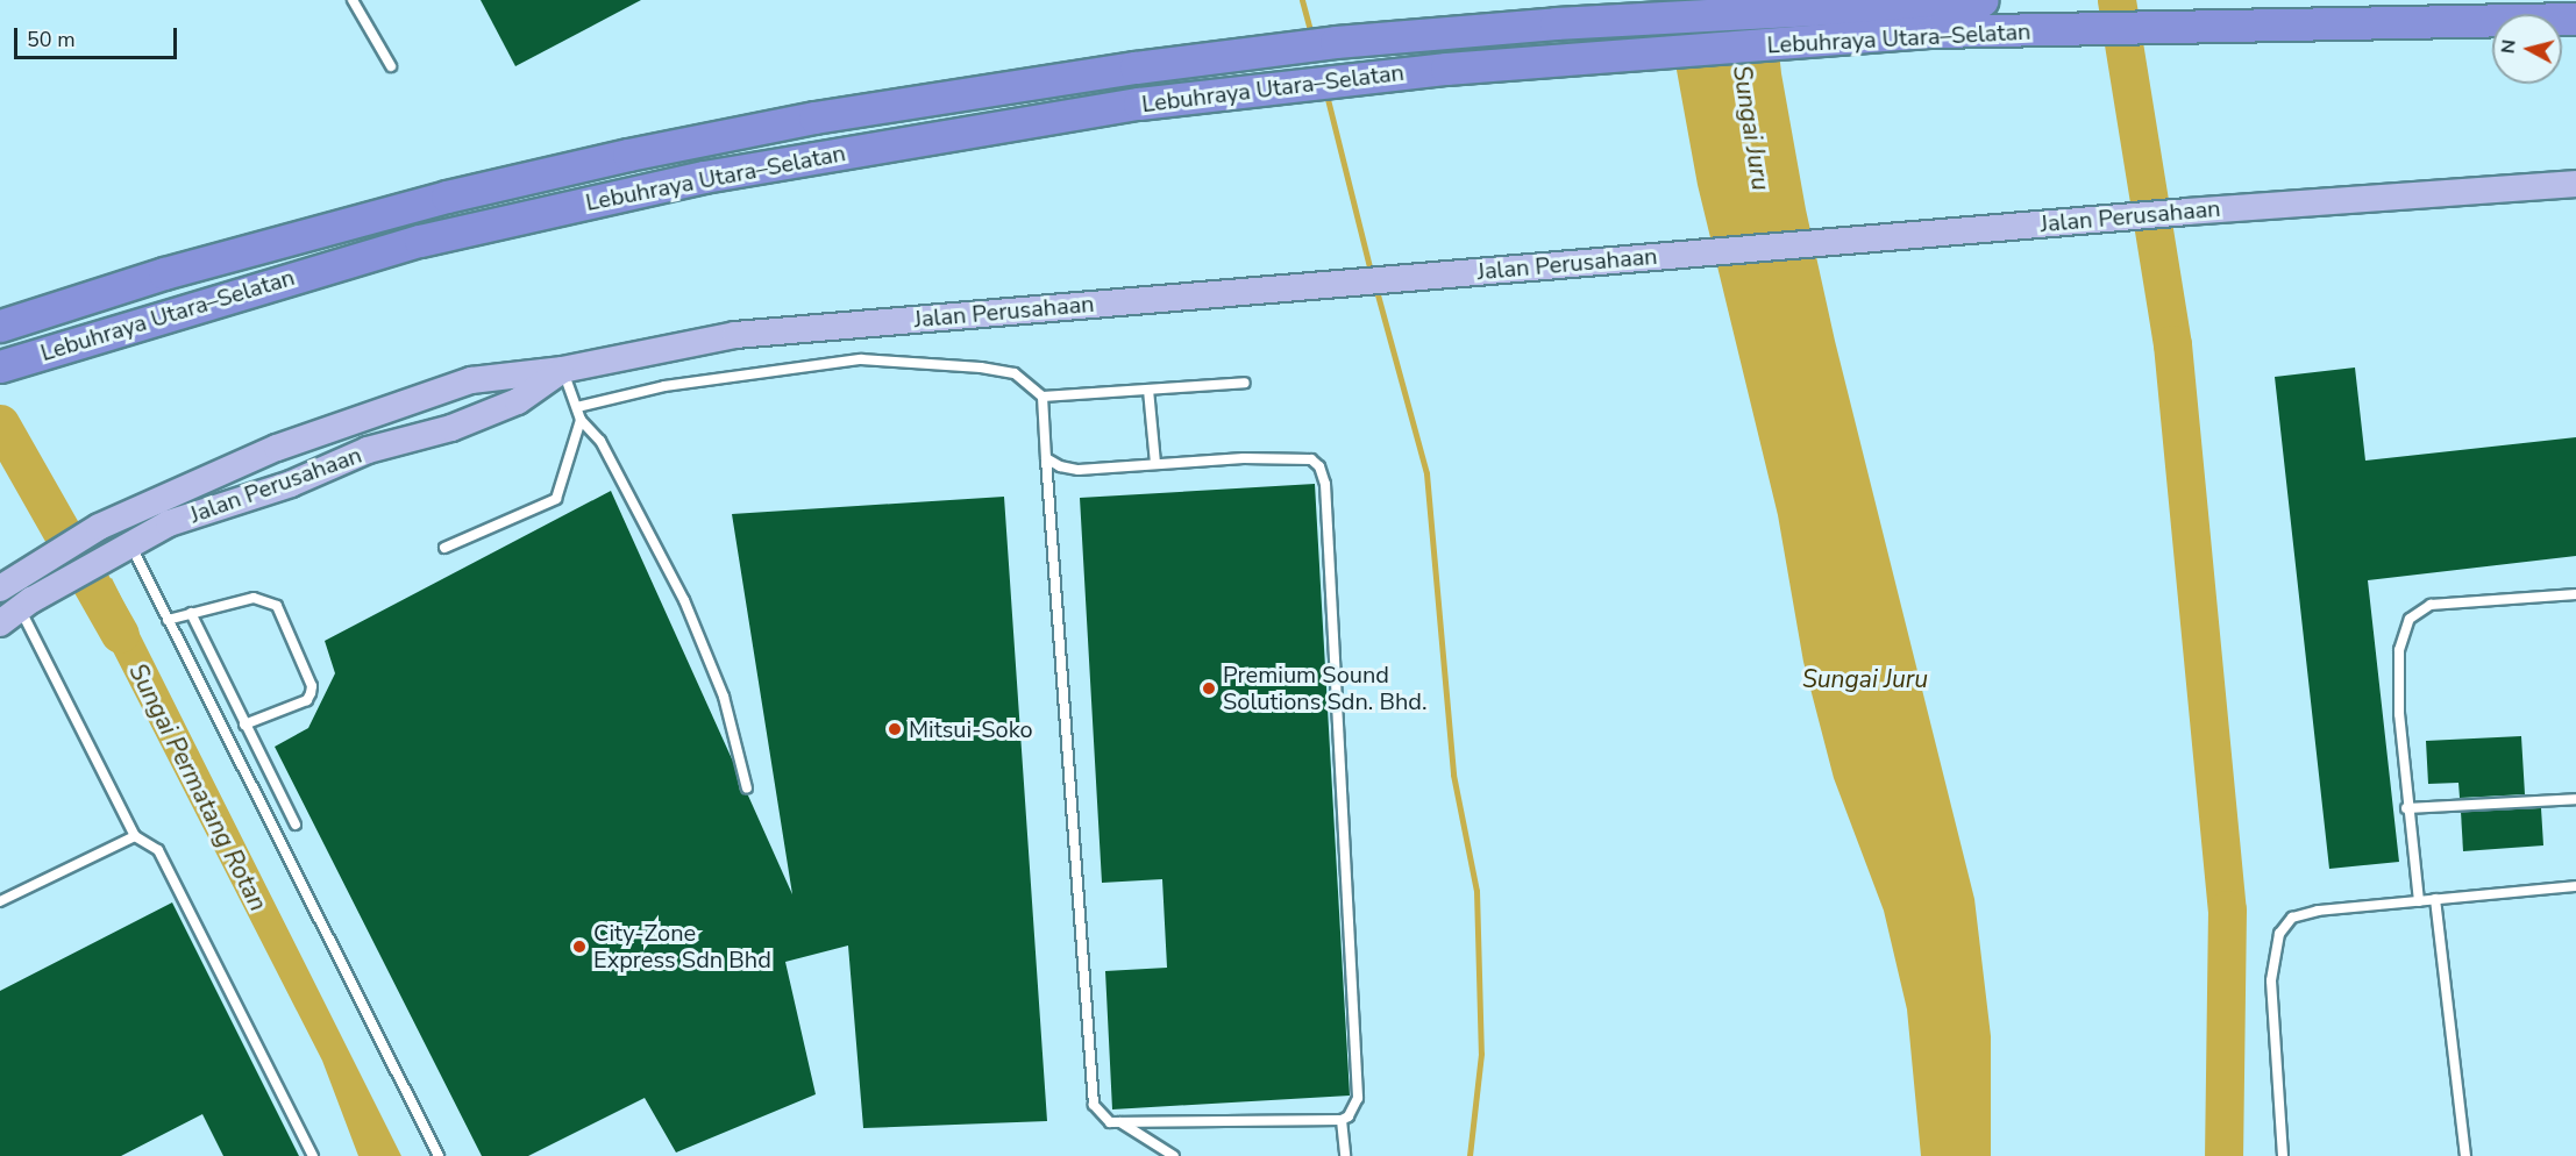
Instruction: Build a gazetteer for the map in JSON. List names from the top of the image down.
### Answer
{
  "streets": {
    "highway": ["Lebuhraya Utara–Selatan"],
    "main road": ["Jalan Perusahaan"]
  },
  "water": ["Sungai Juru", "Sungai Permatang Rotan"],
  "places": ["Premium Sound Solutions Sdn. Bhd.", "Mitsui-Soko", "City-Zone Express Sdn Bhd"],
  "scale_bar": "50 m",
  "north": "left"
}
